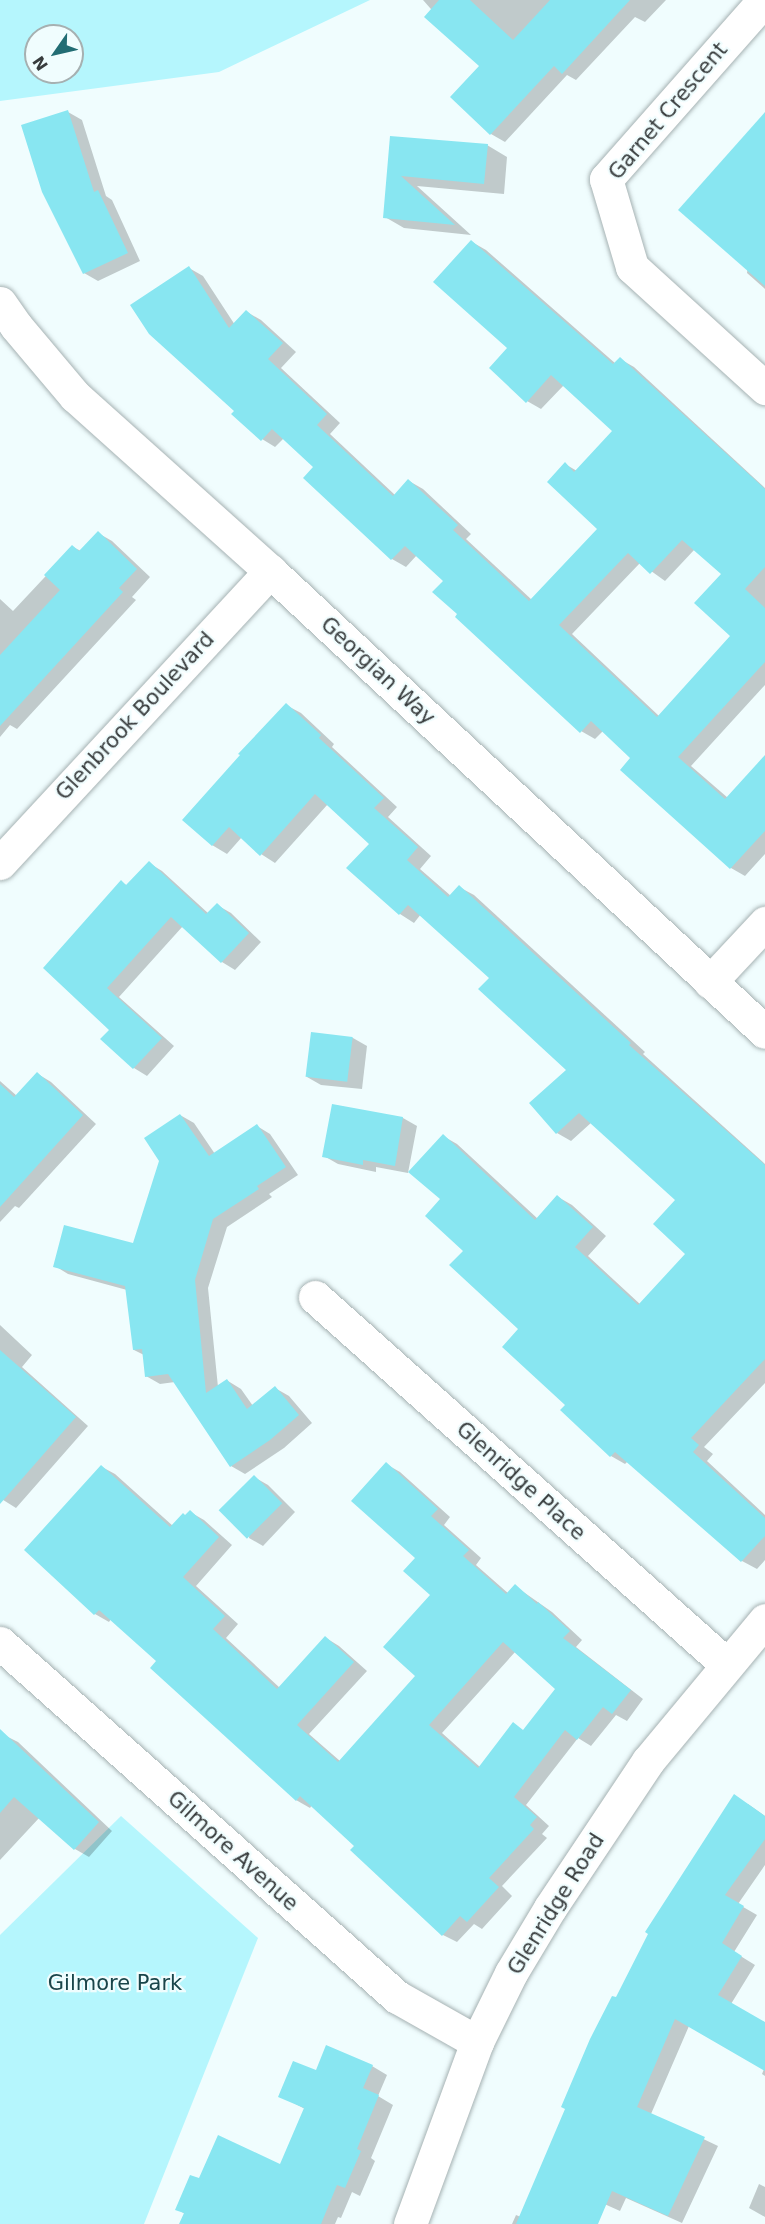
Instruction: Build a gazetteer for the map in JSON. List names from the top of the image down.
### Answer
{
  "streets": {
    "street": [
      "Garnet Crescent",
      "Georgian Way",
      "Glenbrook Boulevard",
      "Glenridge Place",
      "Gilmore Avenue",
      "Glenridge Road"
    ]
  },
  "crossings": [
    ["Georgian Way", "Glenbrook Boulevard"],
    ["Glenridge Place", "Glenridge Road"],
    ["Gilmore Avenue", "Glenridge Road"]
  ],
  "parks": ["Gilmore Park"],
  "north": "bottom left"
}
